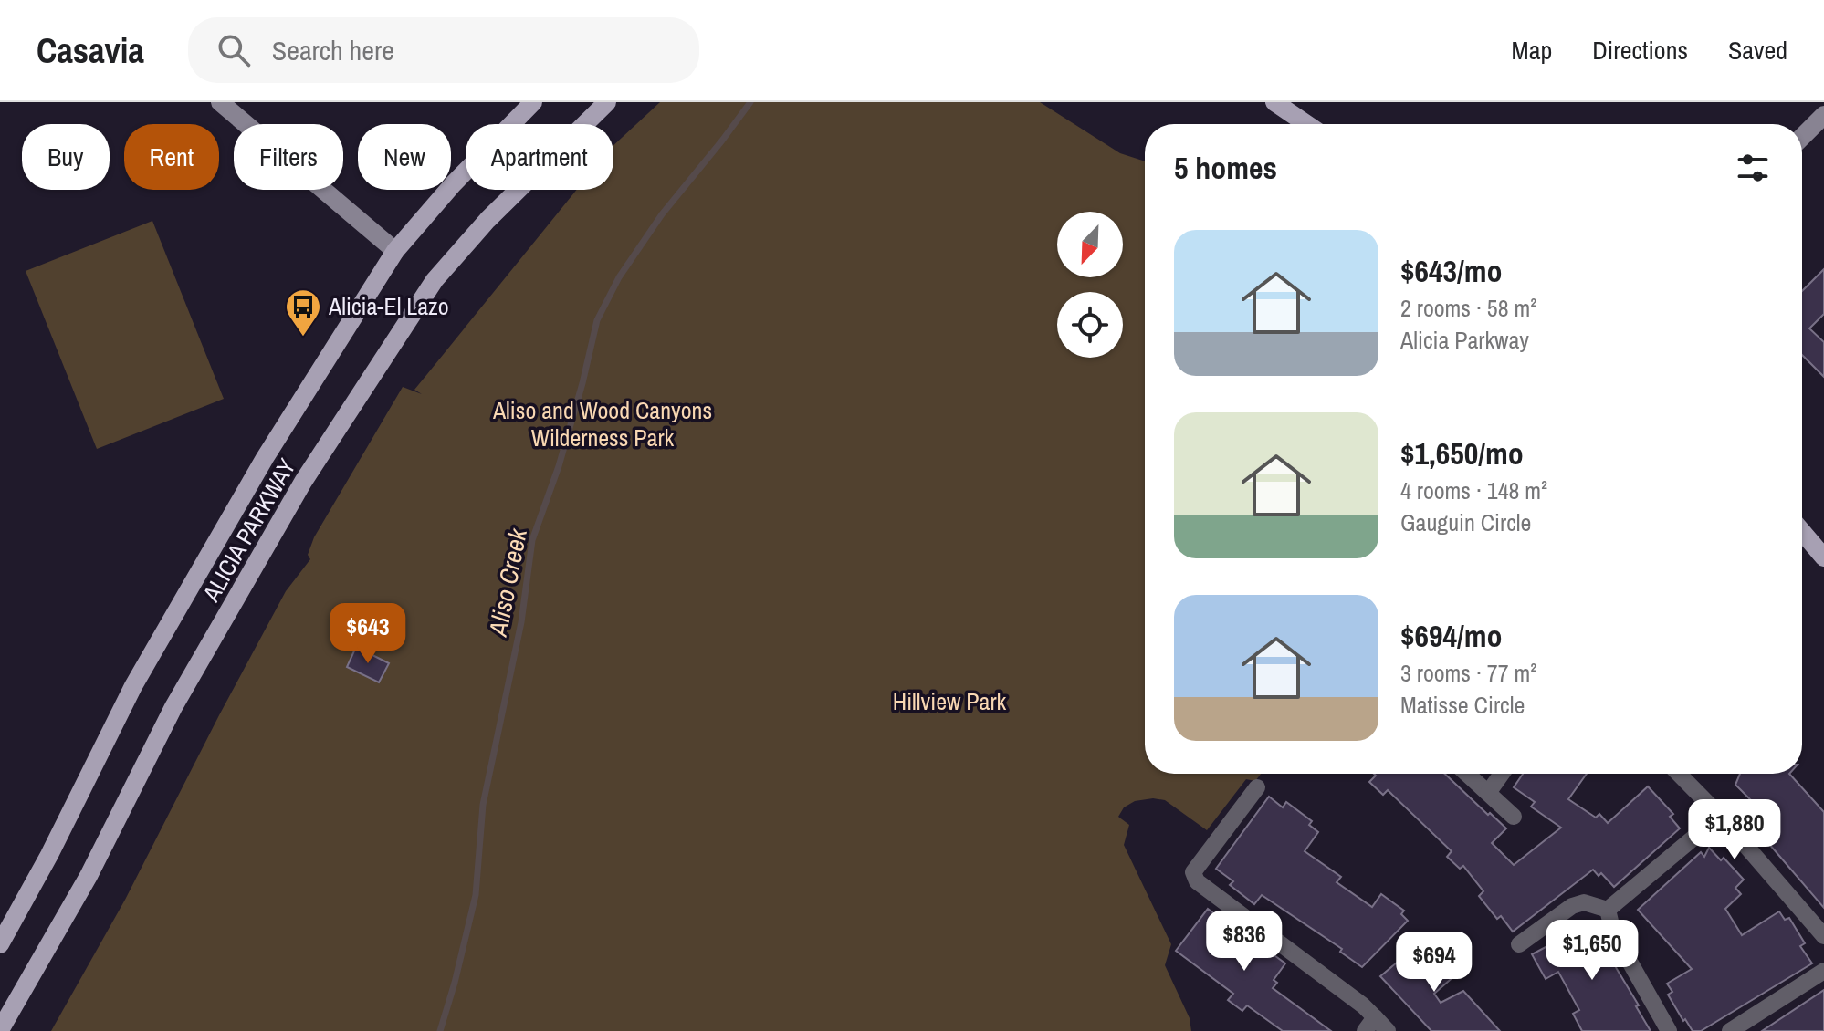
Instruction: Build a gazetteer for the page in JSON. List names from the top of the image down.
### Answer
{
  "streets": {
    "main road": ["ALICIA PARKWAY"]
  },
  "water": ["Aliso Creek"],
  "parks": ["Aliso and Wood Canyons Wilderness Park", "Hillview Park"],
  "places": {
    "bus stop": ["Alicia-El Lazo"]
  },
  "north": "bottom left",
  "page": {
    "header": "Casavia",
    "search": "Search here",
    "nav": ["Map", "Directions", "Saved"],
    "chip": [
      "Buy",
      "Rent",
      "Filters",
      "New",
      "Apartment"
    ],
    "heading": "5 homes",
    "list": [
      {
        "name": "$643/mo",
        "note": "2 rooms · 58 m² · Alicia Parkway"
      },
      {
        "name": "$1,650/mo",
        "note": "4 rooms · 148 m² · Gauguin Circle"
      },
      {
        "name": "$694/mo",
        "note": "3 rooms · 77 m² · Matisse Circle"
      }
    ],
    "price": [
      "$643",
      "$1,880",
      "$836",
      "$1,650",
      "$694"
    ]
  }
}
